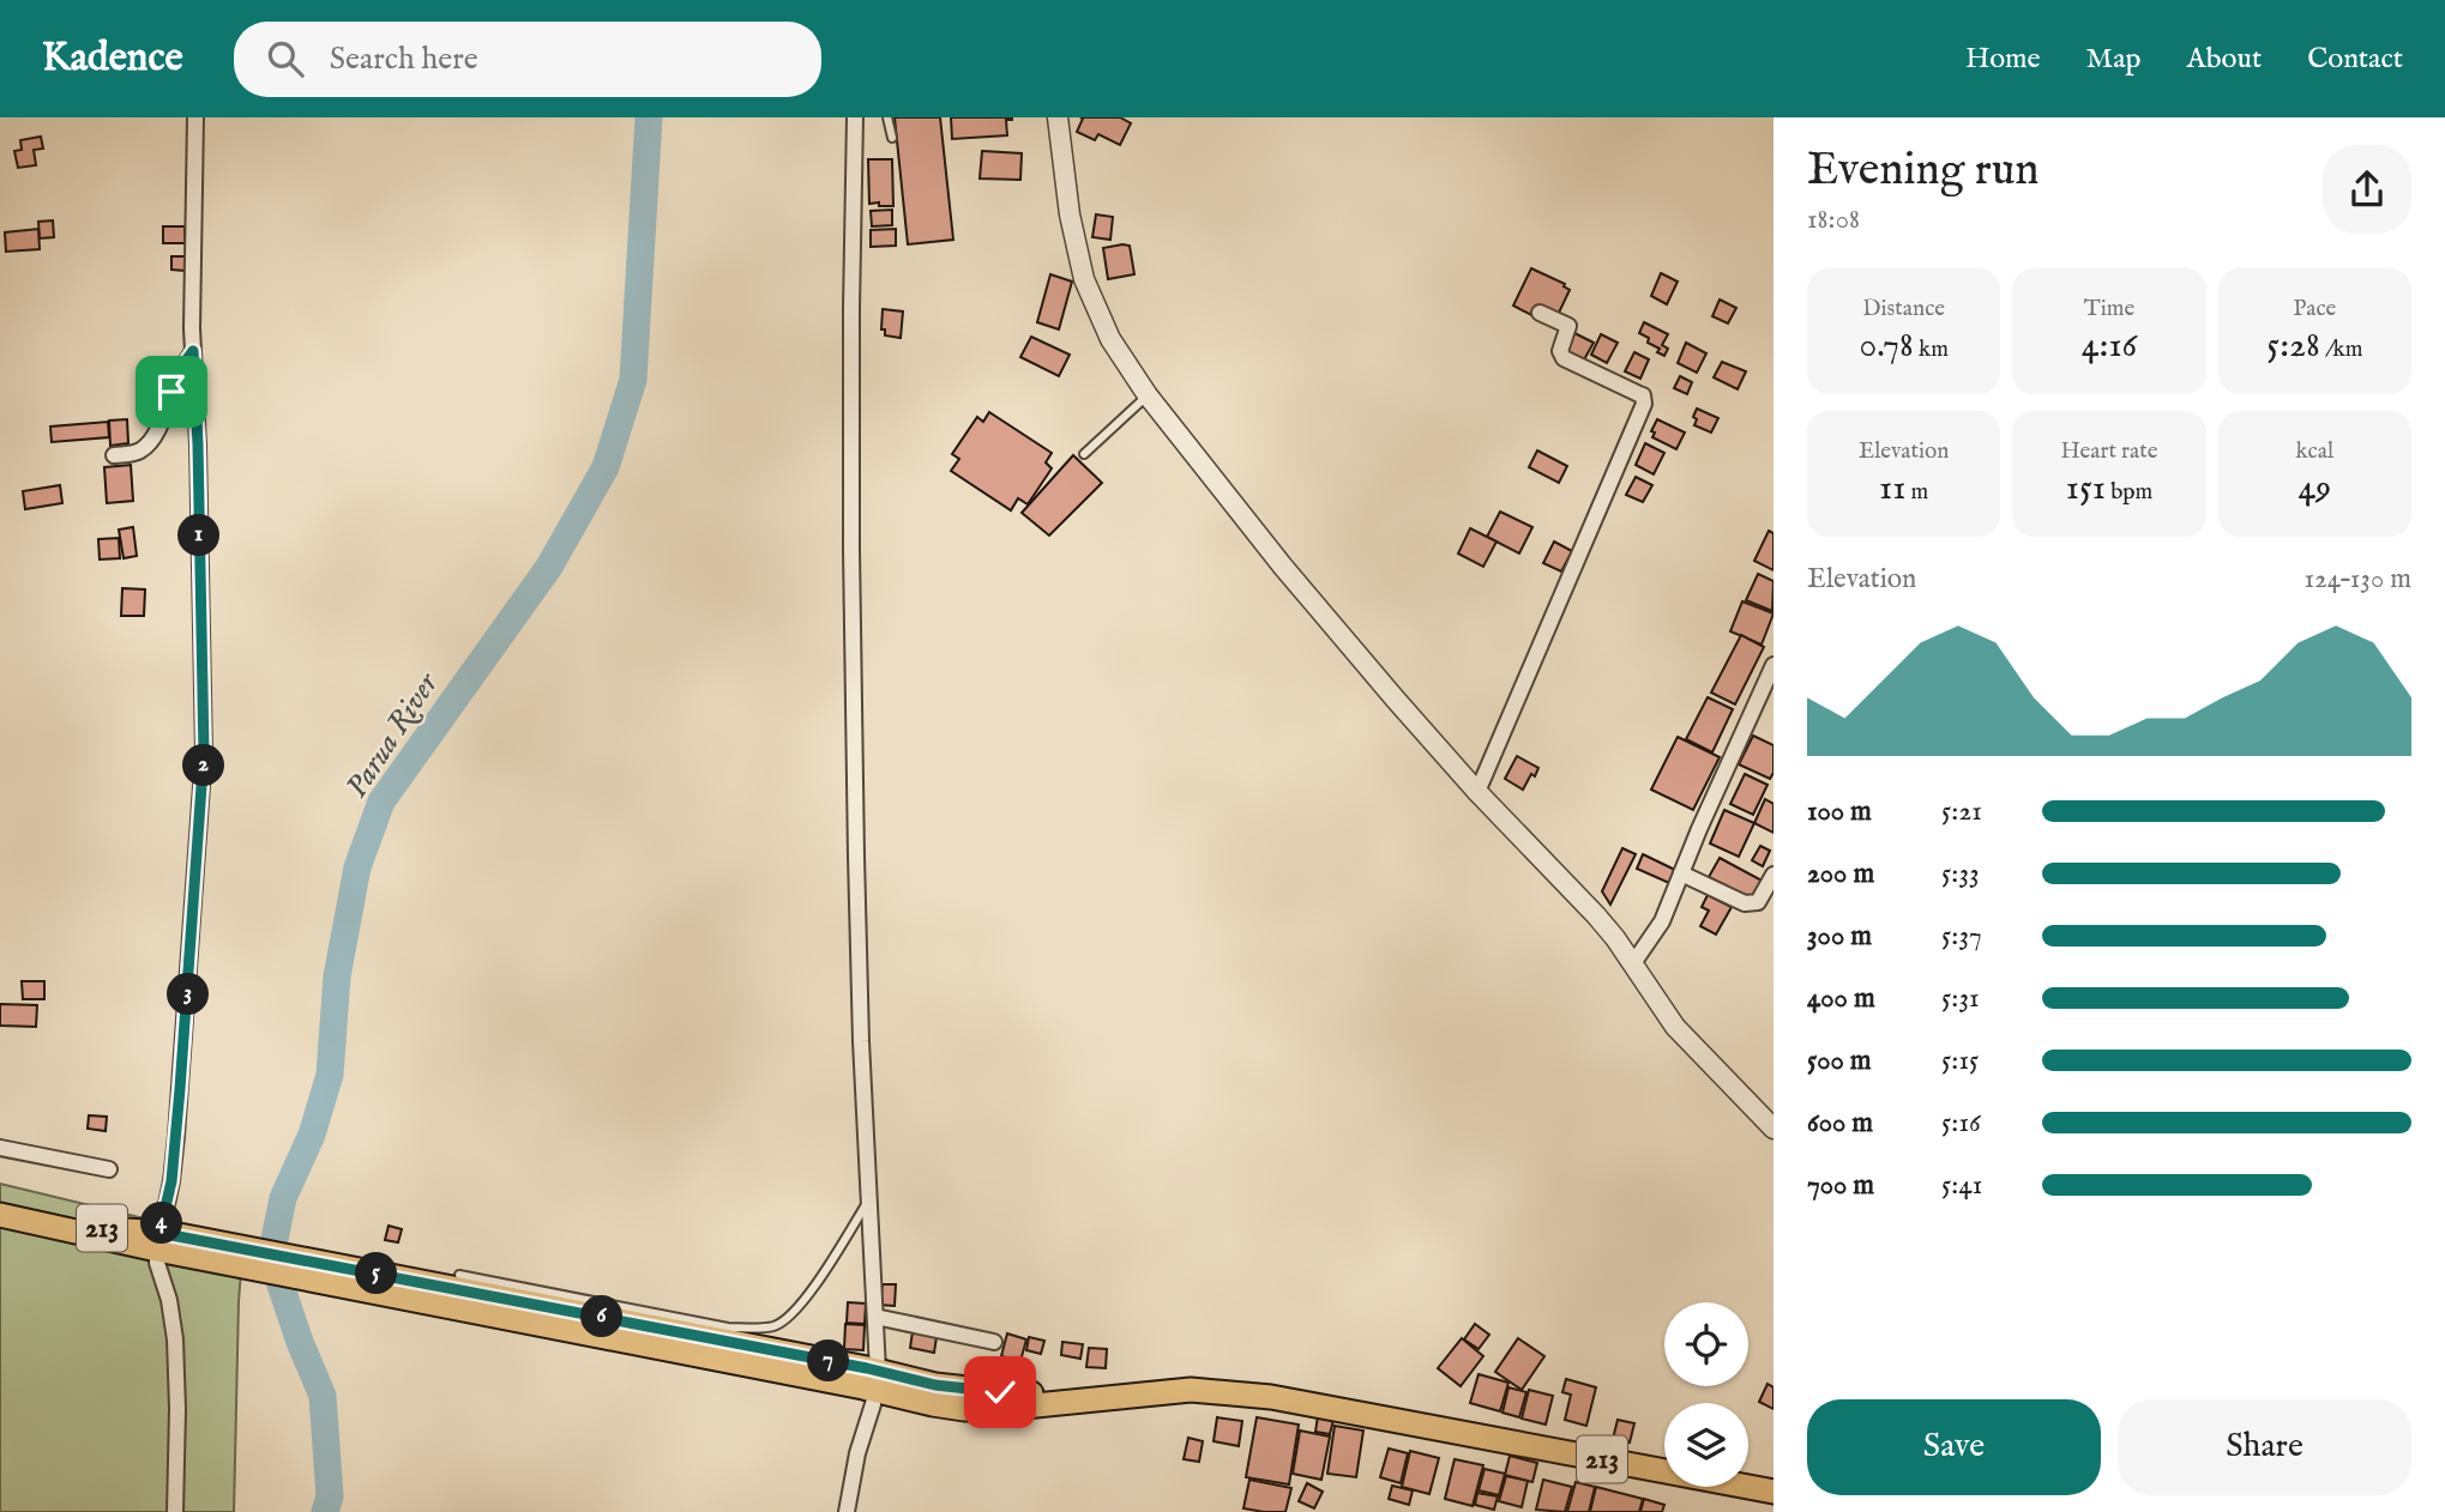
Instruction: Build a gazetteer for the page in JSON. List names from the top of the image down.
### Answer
{
  "streets": {
    "main road": ["213"]
  },
  "water": ["Parua River"],
  "page": {
    "header": "Kadence",
    "search": "Search here",
    "nav": [
      "Home",
      "Map",
      "About",
      "Contact"
    ],
    "heading": ["Evening run", "18:08"],
    "stats": [
      ["Distance", "0.78 km"],
      ["Time", "4:16"],
      ["Pace", "5:28 /km"],
      ["Elevation", "11 m"],
      ["Heart rate", "151 bpm"],
      ["kcal", "49"]
    ],
    "pins": [
      "1",
      "2",
      "3",
      "4",
      "5",
      "6",
      "7"
    ],
    "chart": ["Elevation", "124–130 m"],
    "list": [
      {
        "name": "100 m",
        "note": "5:21"
      },
      {
        "name": "200 m",
        "note": "5:33"
      },
      {
        "name": "300 m",
        "note": "5:37"
      },
      {
        "name": "400 m",
        "note": "5:31"
      },
      {
        "name": "500 m",
        "note": "5:15"
      },
      {
        "name": "600 m",
        "note": "5:16"
      },
      {
        "name": "700 m",
        "note": "5:41"
      }
    ],
    "buttons": ["Save", "Share"]
  }
}
